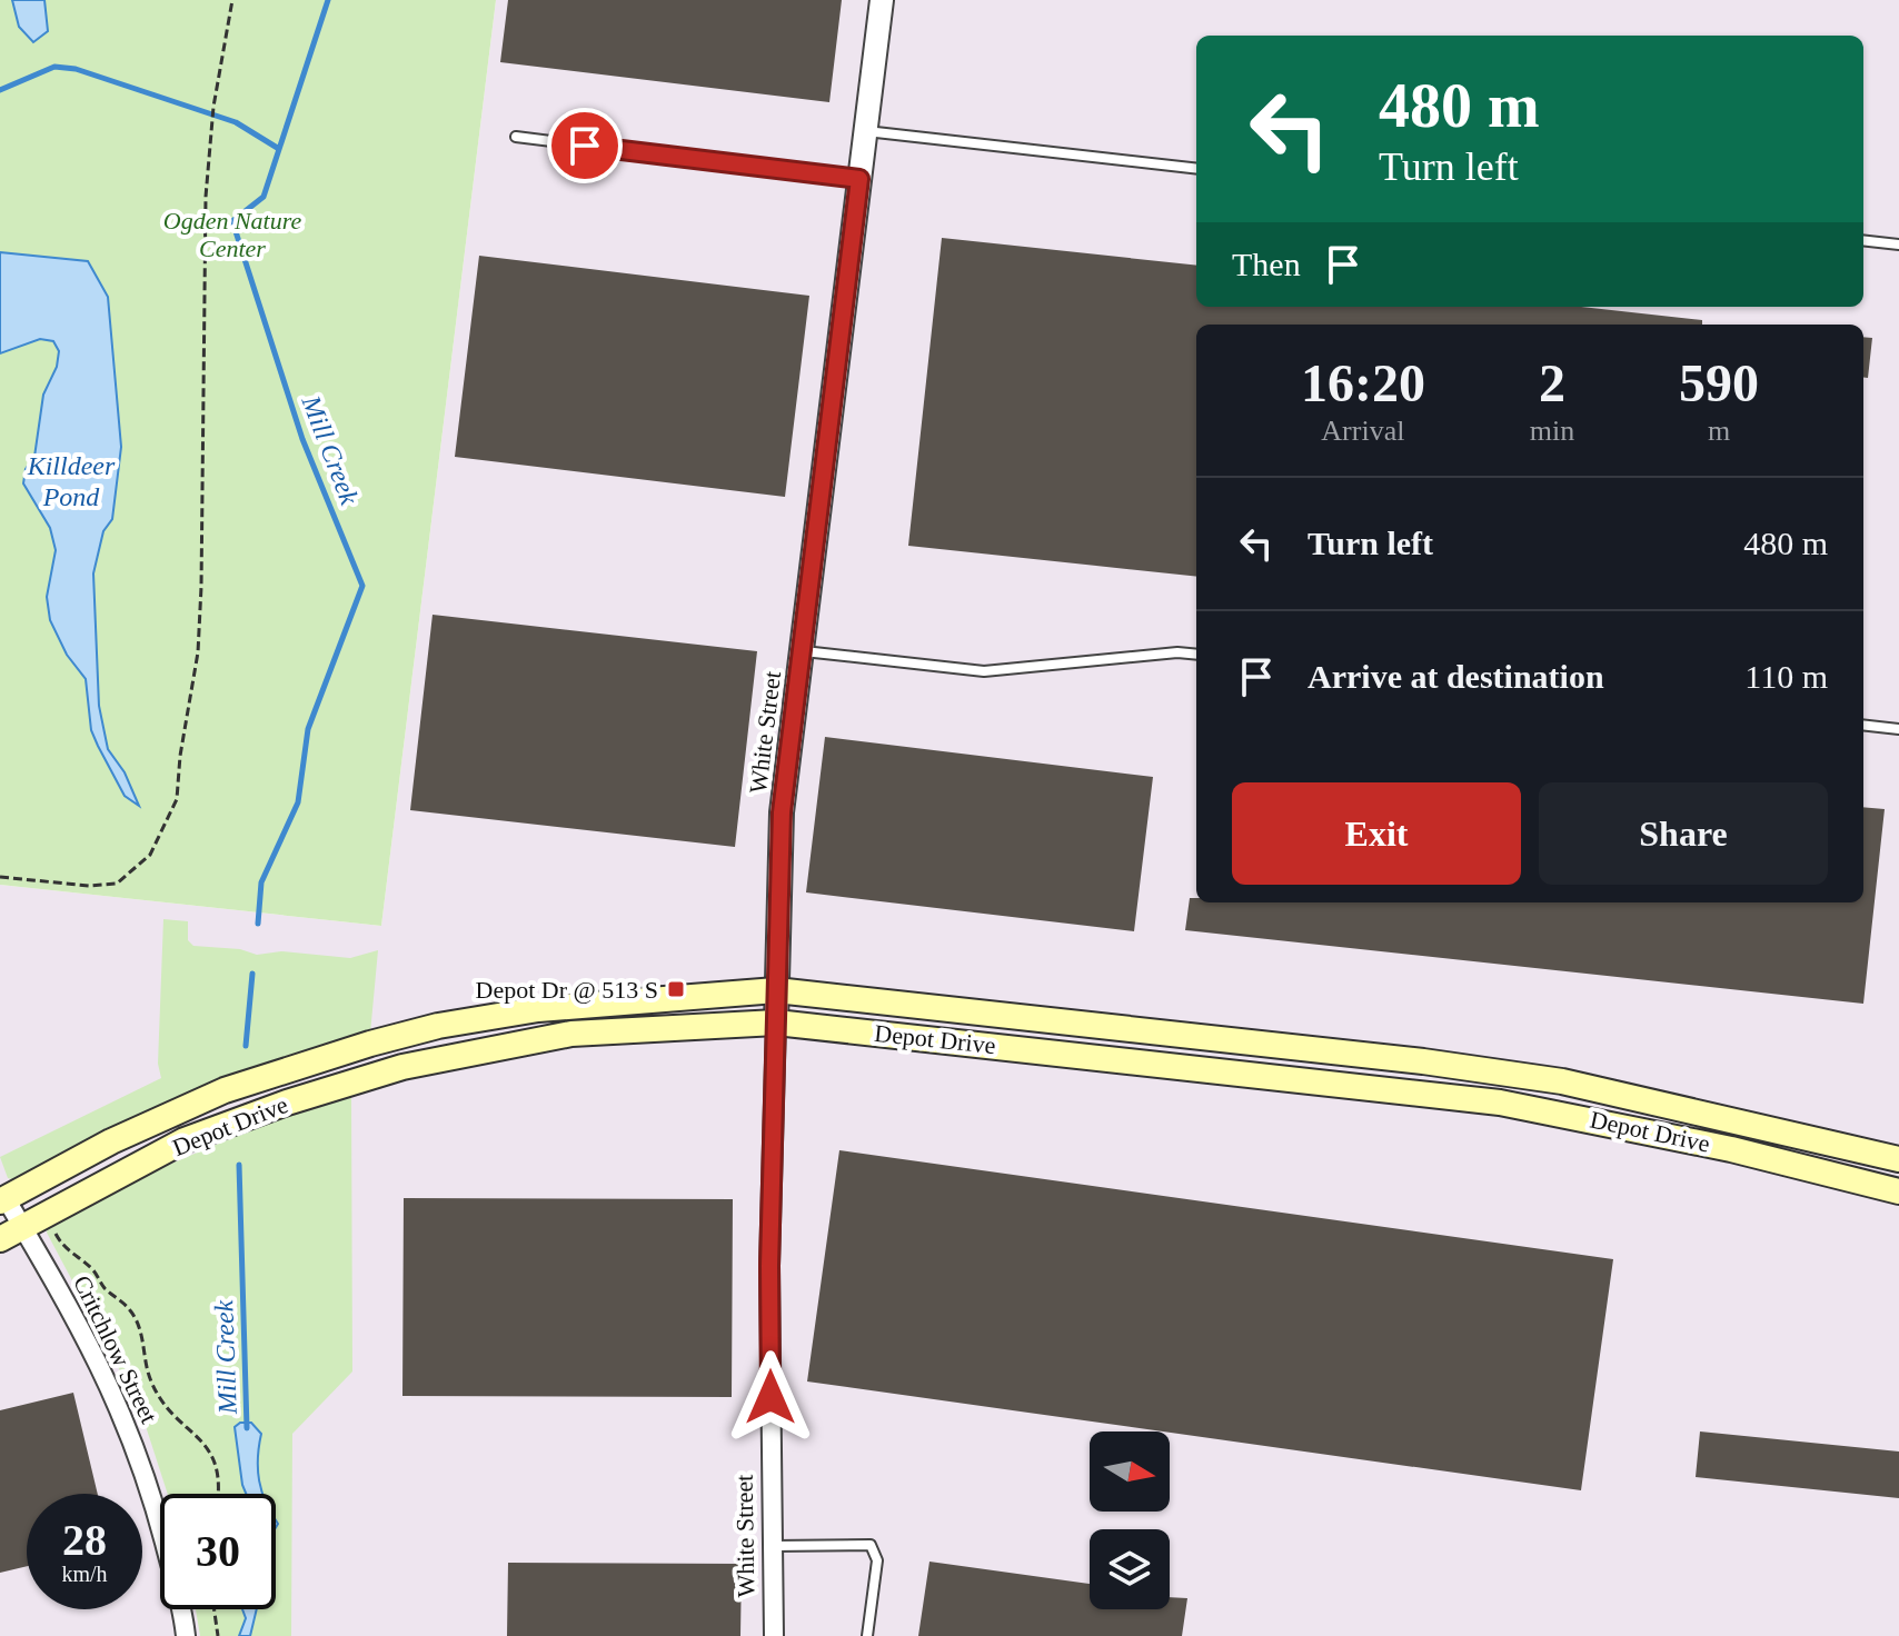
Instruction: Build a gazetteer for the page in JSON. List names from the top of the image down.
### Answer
{
  "streets": {
    "main road": ["Depot Drive"],
    "street": ["White Street", "Critchlow Street"]
  },
  "crossings": [
    ["White Street", "Depot Drive"],
    ["Depot Drive", "Critchlow Street"]
  ],
  "water": ["Mill Creek", "Killdeer Pond"],
  "parks": ["Ogden Nature Center"],
  "places": {
    "transit": ["Depot Dr @ 513 S"]
  },
  "north": "right",
  "page": {
    "turn": ["480 m", "Turn left"],
    "then": "Then",
    "eta": [
      "16:20",
      "Arrival",
      "2",
      "min",
      "590",
      "m"
    ],
    "list": [
      {
        "name": "Turn left",
        "value": "480 m"
      },
      {
        "name": "Arrive at destination",
        "value": "110 m"
      }
    ],
    "buttons": ["Exit", "Share"],
    "speed": "28 km/h",
    "limit": "30"
  }
}
